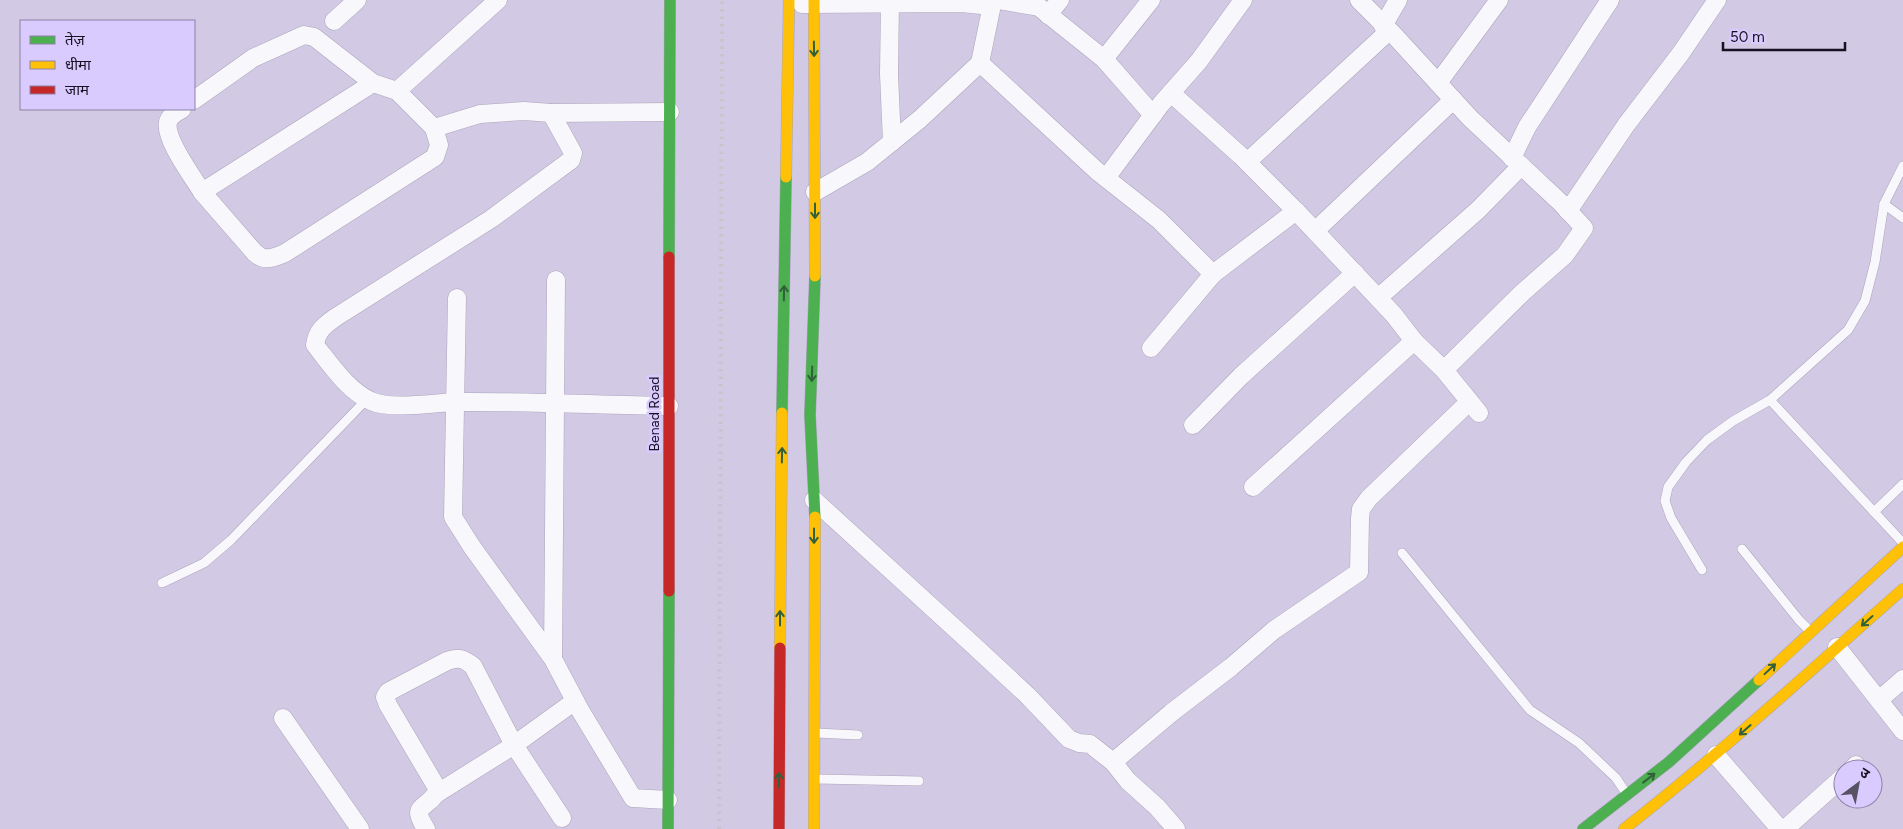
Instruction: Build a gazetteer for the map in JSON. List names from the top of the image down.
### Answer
{
  "streets": {
    "street": ["Benad Road"]
  },
  "legend": ["तेज़", "धीमा", "जाम"],
  "scale_bar": "50 m",
  "north": "top right"
}
